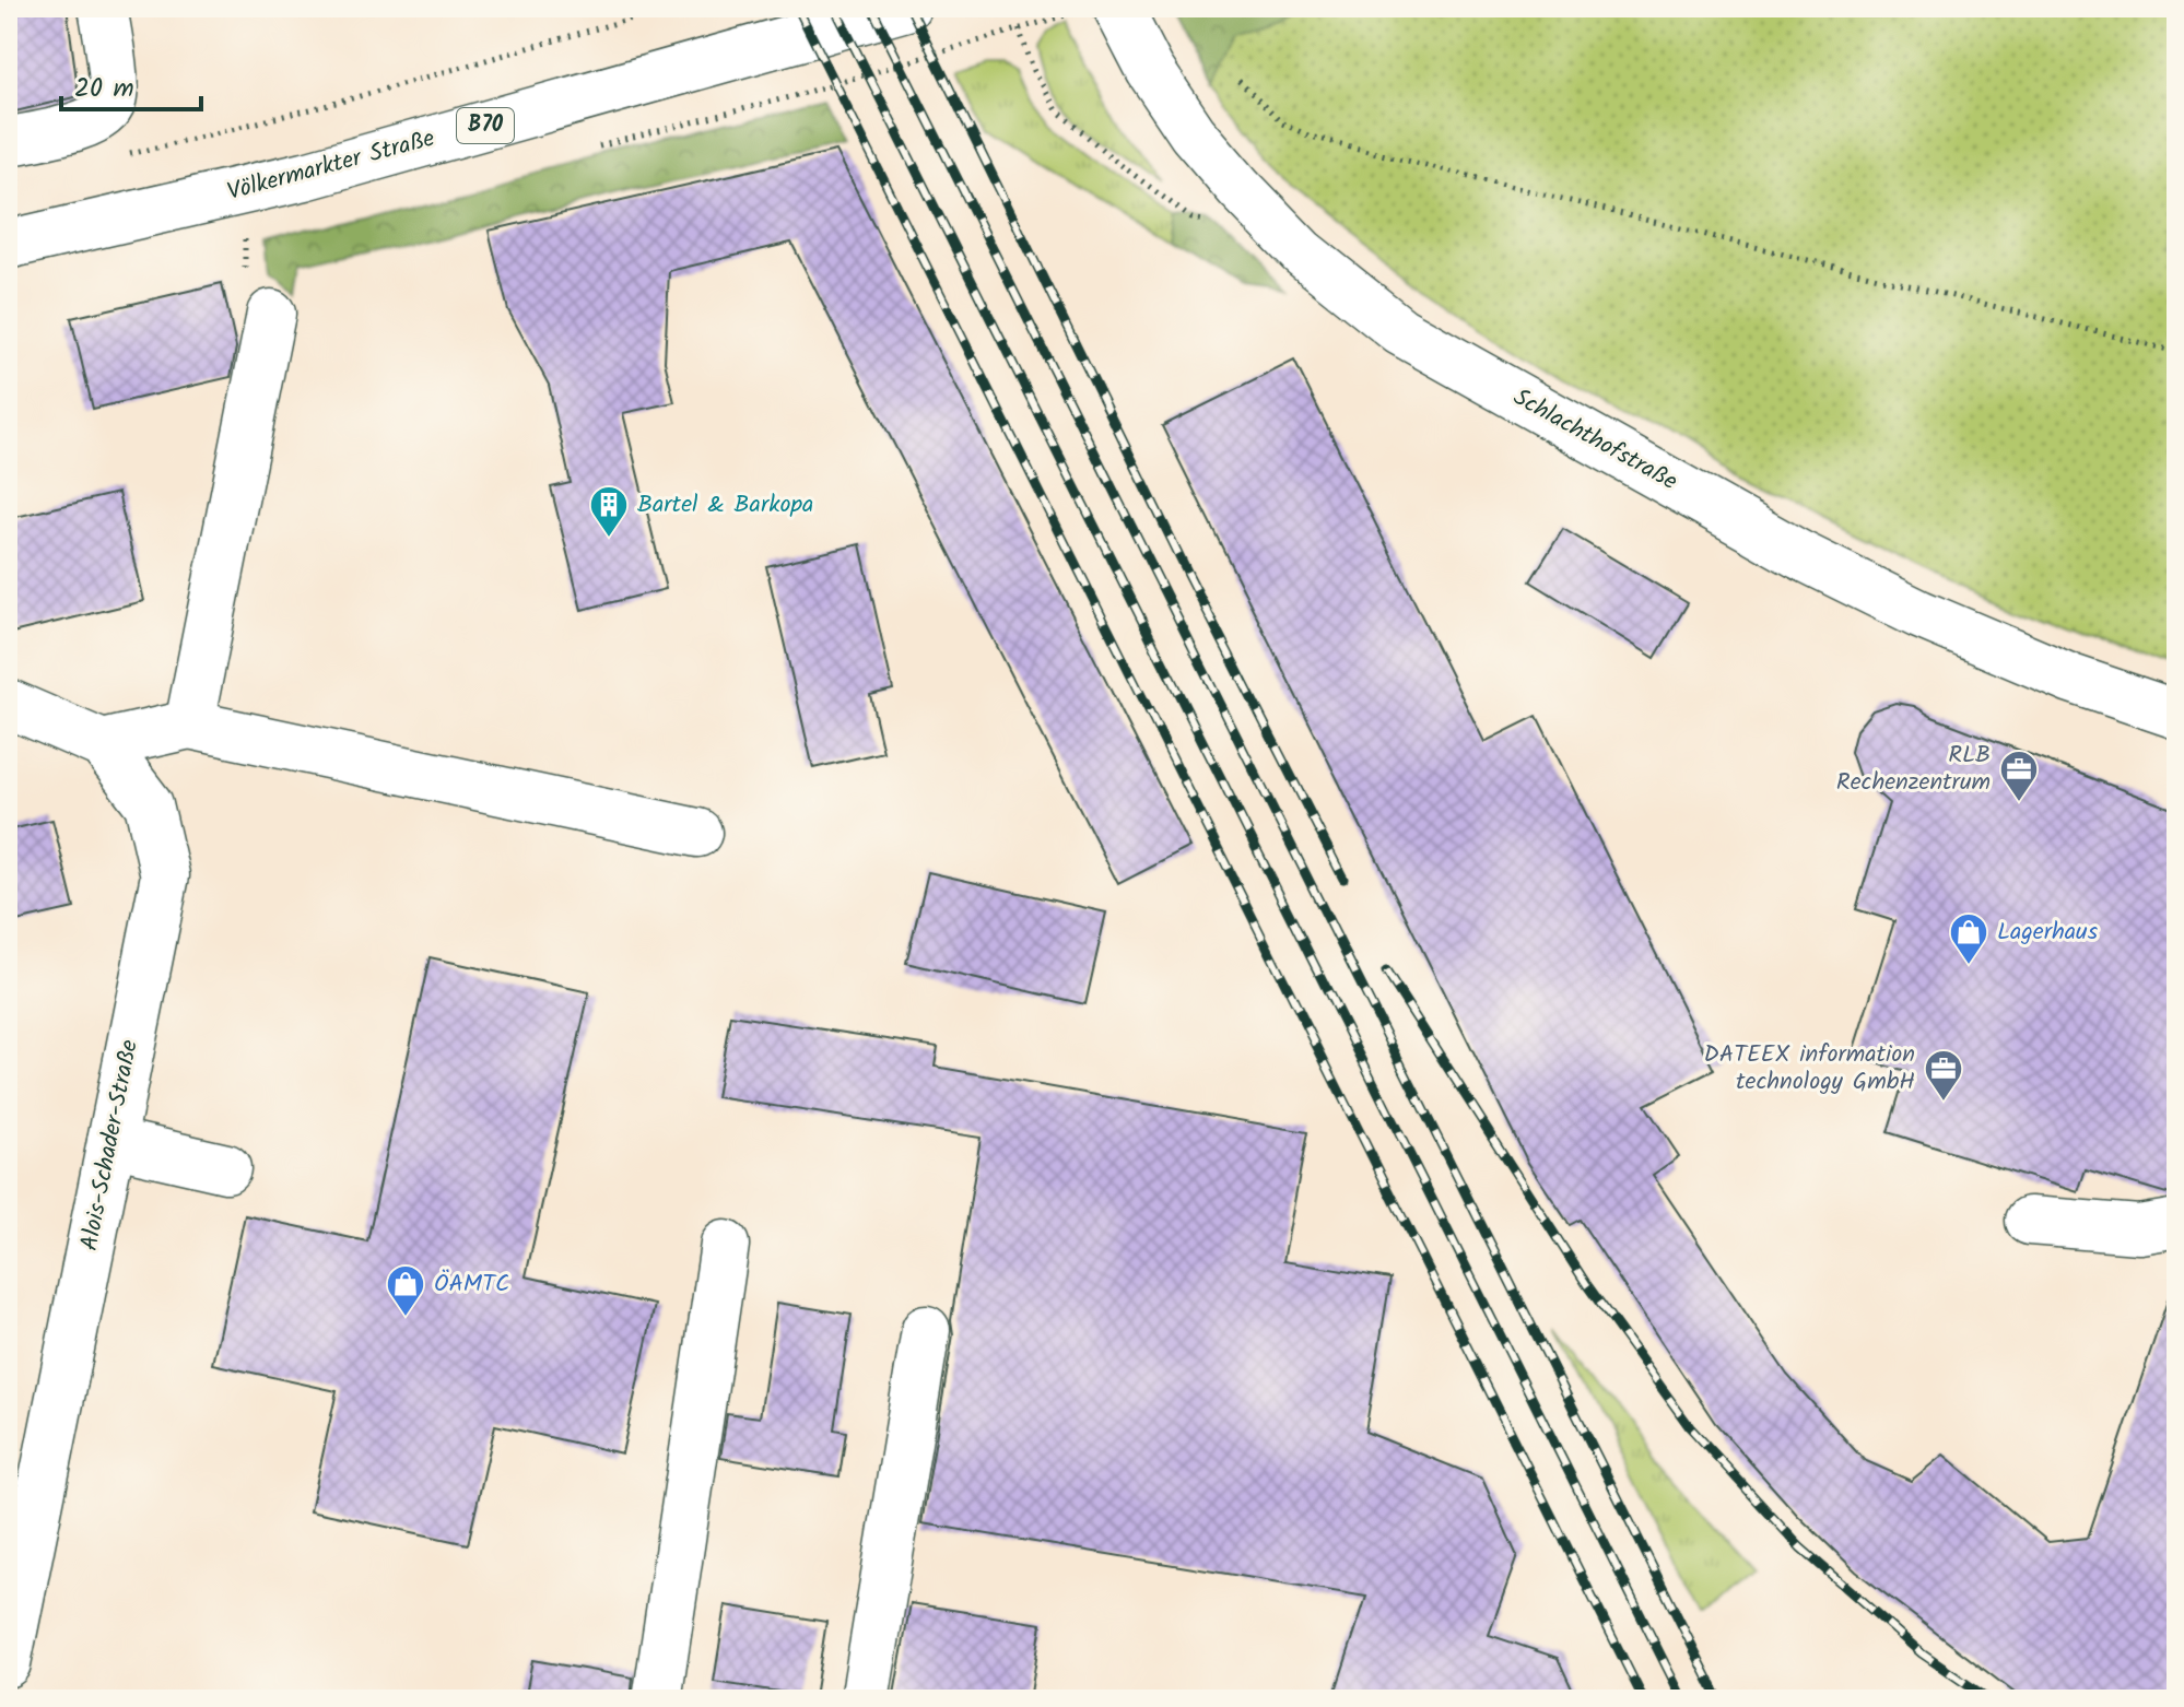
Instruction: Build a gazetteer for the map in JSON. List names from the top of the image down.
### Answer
{
  "streets": {
    "street": [
      "B70",
      "Völkermarkter Straße",
      "Schlachthofstraße",
      "Alois-Schader-Straße"
    ]
  },
  "places": {
    "building": ["Bartel & Barkopa"],
    "office": ["RLB Rechenzentrum", "DATEEX information technology GmbH"],
    "shop": ["Lagerhaus", "ÖAMTC"]
  },
  "scale_bar": "20 m"
}
